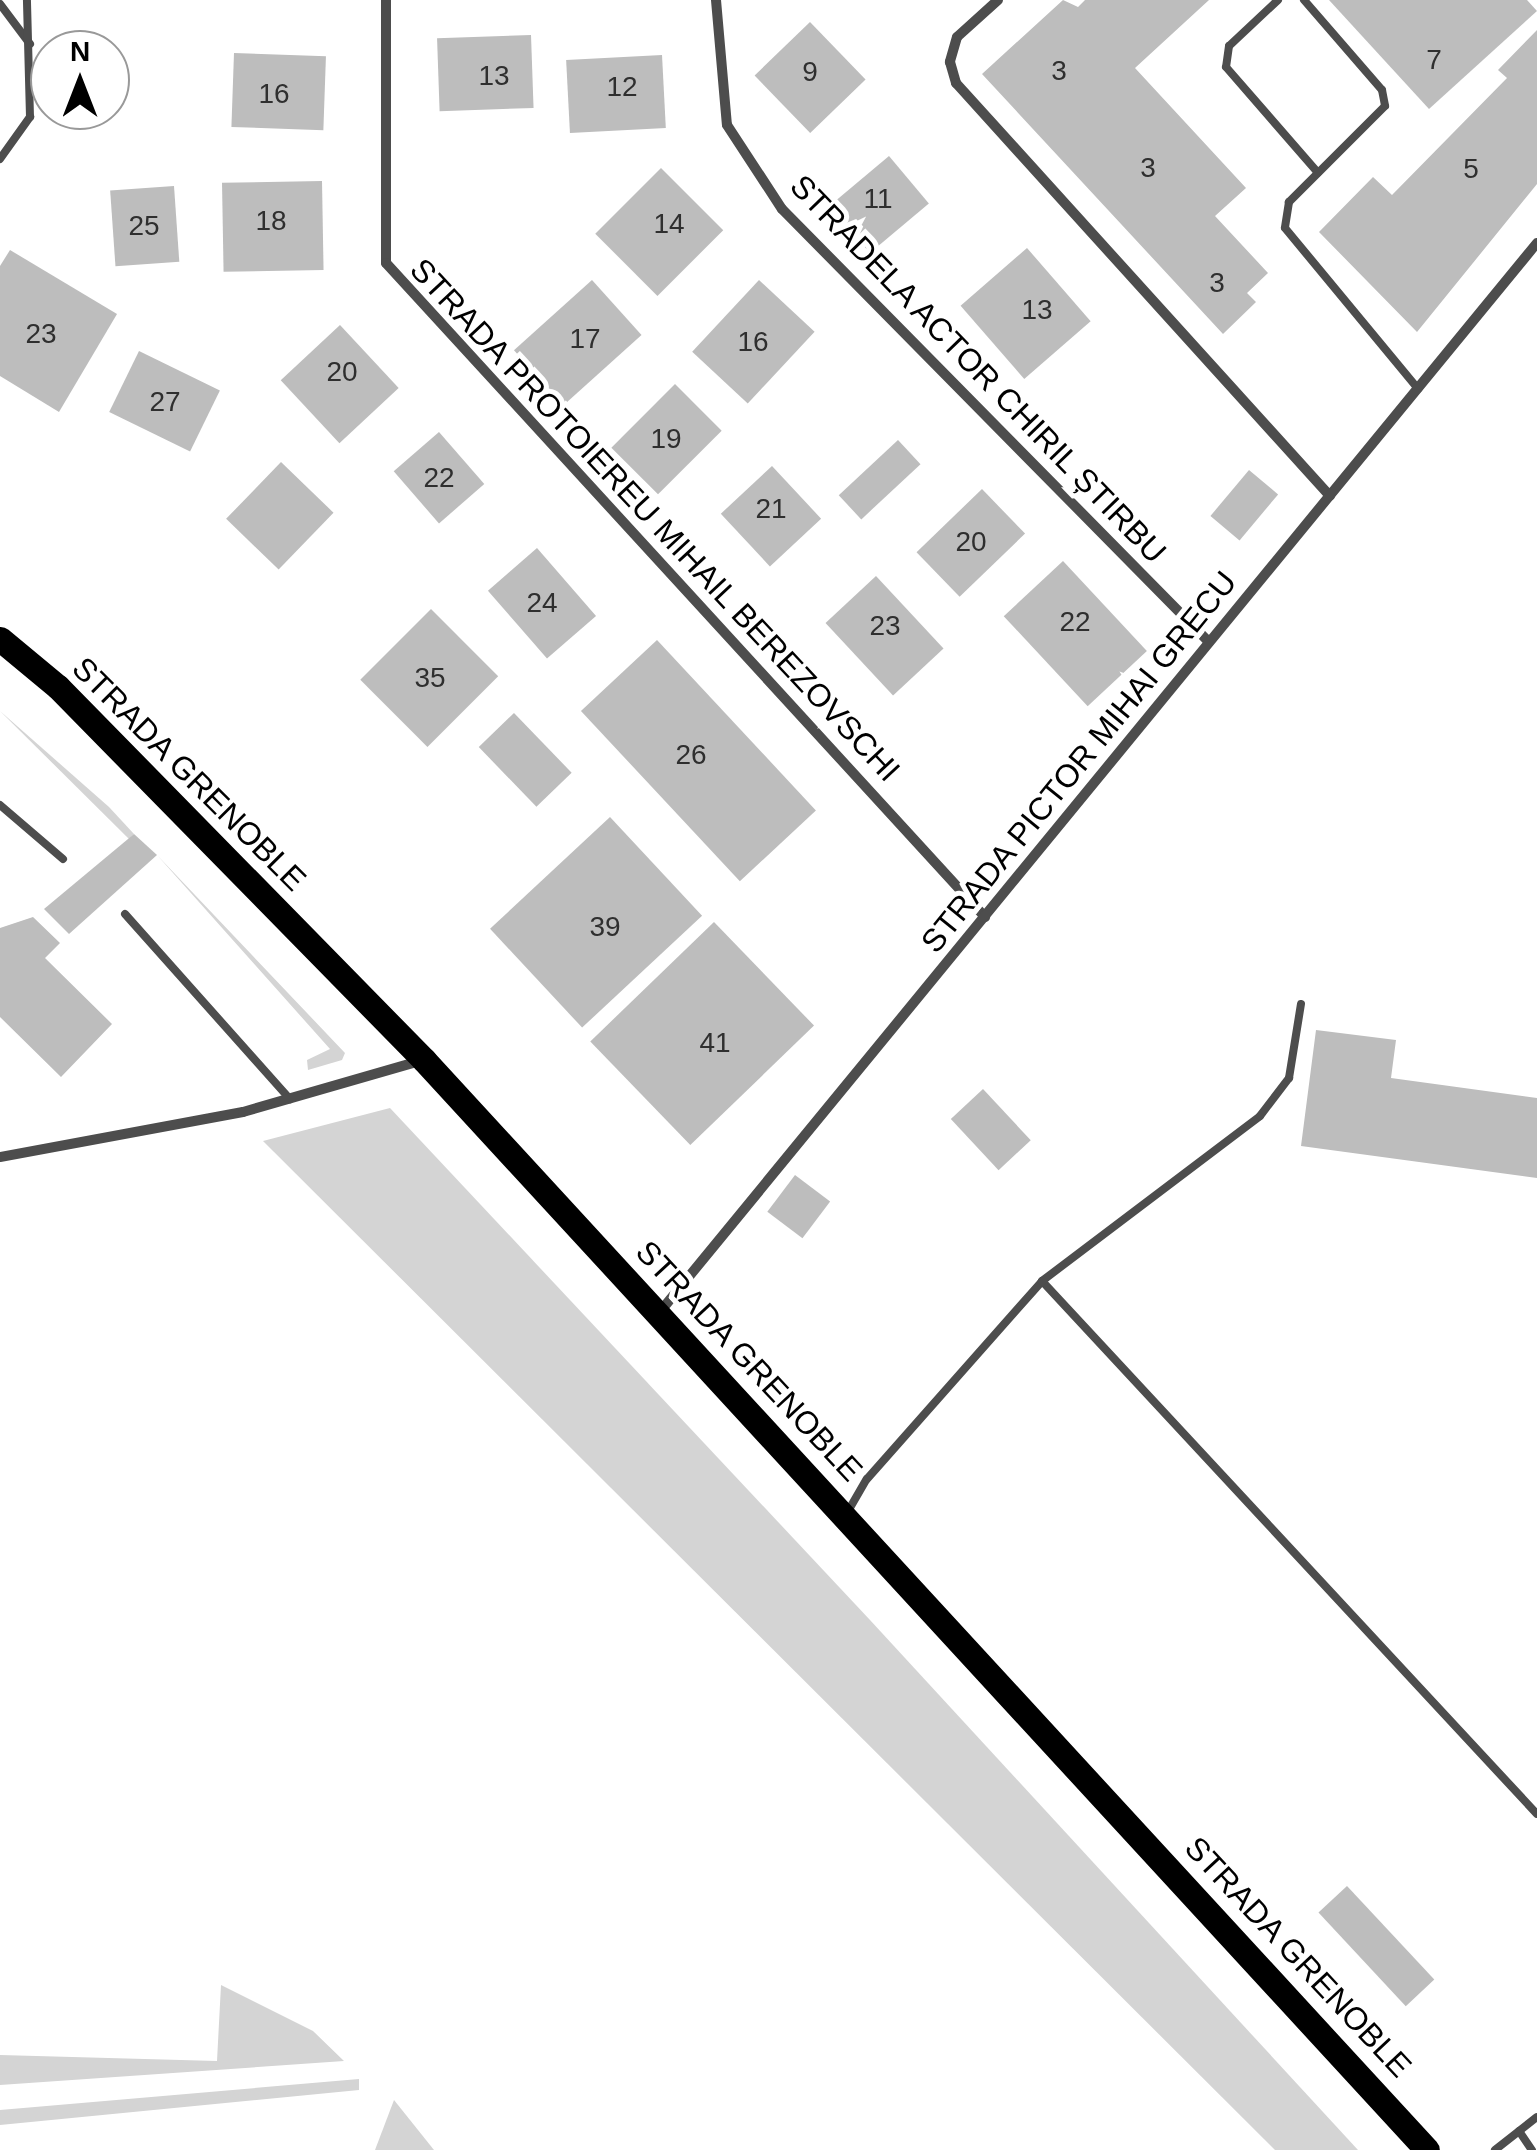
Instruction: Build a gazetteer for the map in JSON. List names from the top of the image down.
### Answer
{
  "streets": {
    "main road": ["STRADA GRENOBLE"],
    "street": ["STRADELA ACTOR CHIRIL ȘTIRBU", "STRADA PROTOIEREU MIHAIL BEREZOVSCHI", "STRADA PICTOR MIHAI GRECU"]
  },
  "crossings": [
    ["STRADELA ACTOR CHIRIL ȘTIRBU", "STRADA PICTOR MIHAI GRECU"],
    ["STRADA PROTOIEREU MIHAIL BEREZOVSCHI", "STRADA PICTOR MIHAI GRECU"],
    ["STRADA PICTOR MIHAI GRECU", "STRADA GRENOBLE"]
  ],
  "house_numbers": [
    "7",
    "3",
    "9",
    "13",
    "12",
    "16",
    "3",
    "5",
    "11",
    "18",
    "14",
    "25",
    "3",
    "13",
    "23",
    "17",
    "16",
    "20",
    "27",
    "19",
    "22",
    "21",
    "20",
    "24",
    "22",
    "23",
    "35",
    "26",
    "39",
    "41"
  ],
  "north": "top"
}
